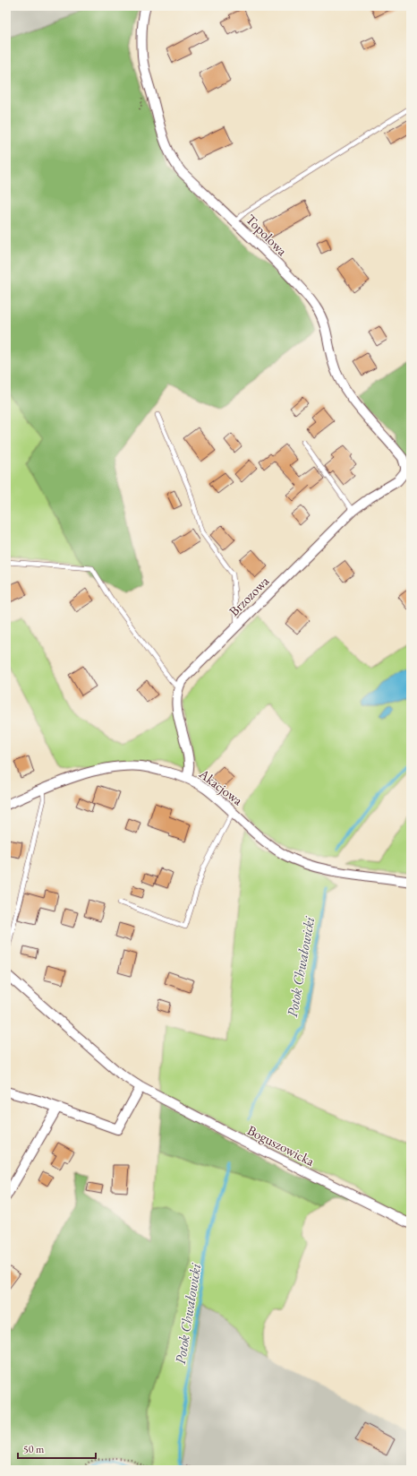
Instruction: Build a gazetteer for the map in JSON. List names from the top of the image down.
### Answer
{
  "streets": {
    "street": [
      "Topolowa",
      "Brzozowa",
      "Akacjowa",
      "Boguszowicka"
    ]
  },
  "crossings": [
    ["Topolowa", "Brzozowa"]
  ],
  "water": ["Potok Chwałowicki"],
  "scale_bar": "50 m"
}
